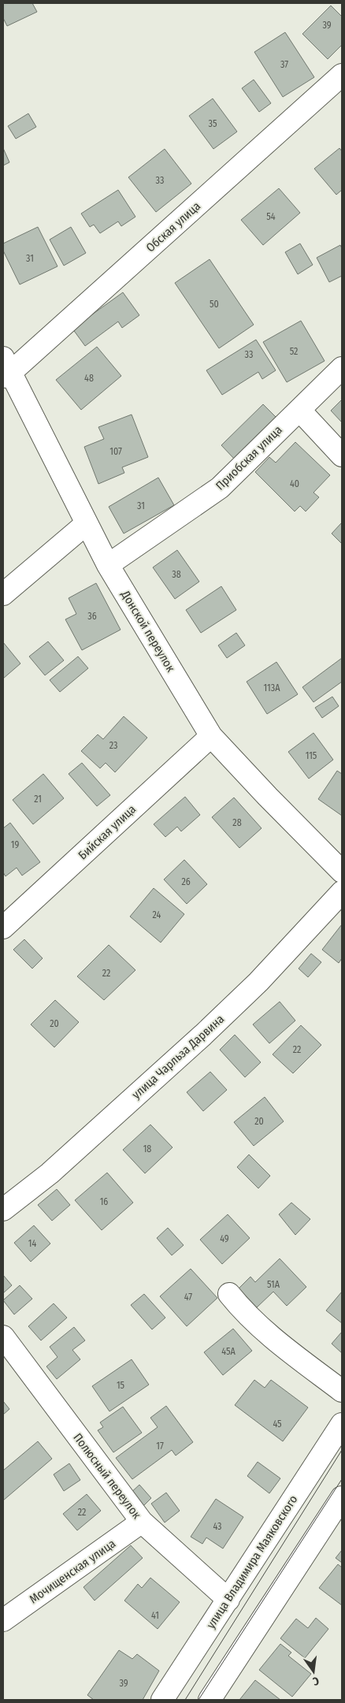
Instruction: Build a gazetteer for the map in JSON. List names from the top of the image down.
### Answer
{
  "streets": {
    "street": [
      "Обская улица",
      "Приобская улица",
      "Донской переулок",
      "Бийская улица",
      "улица Чарльза Дарвина",
      "Полюсный переулок",
      "улица Владимира Маяковского",
      "Мочищенская улица"
    ]
  },
  "crossings": [
    ["Обская улица", "Донской переулок"],
    ["Приобская улица", "Донской переулок"],
    ["Донской переулок", "Бийская улица"],
    ["Полюсный переулок", "улица Владимира Маяковского"],
    ["Полюсный переулок", "Мочищенская улица"]
  ],
  "house_numbers": [
    "39",
    "37",
    "35",
    "33",
    "54",
    "31",
    "50",
    "52",
    "33",
    "48",
    "107",
    "40",
    "31",
    "38",
    "36",
    "113А",
    "23",
    "115",
    "21",
    "28",
    "19",
    "26",
    "24",
    "22",
    "20",
    "22",
    "20",
    "18",
    "16",
    "49",
    "14",
    "51А",
    "47",
    "45А",
    "15",
    "45",
    "17",
    "22",
    "43",
    "41",
    "39"
  ],
  "north": "bottom"
}
